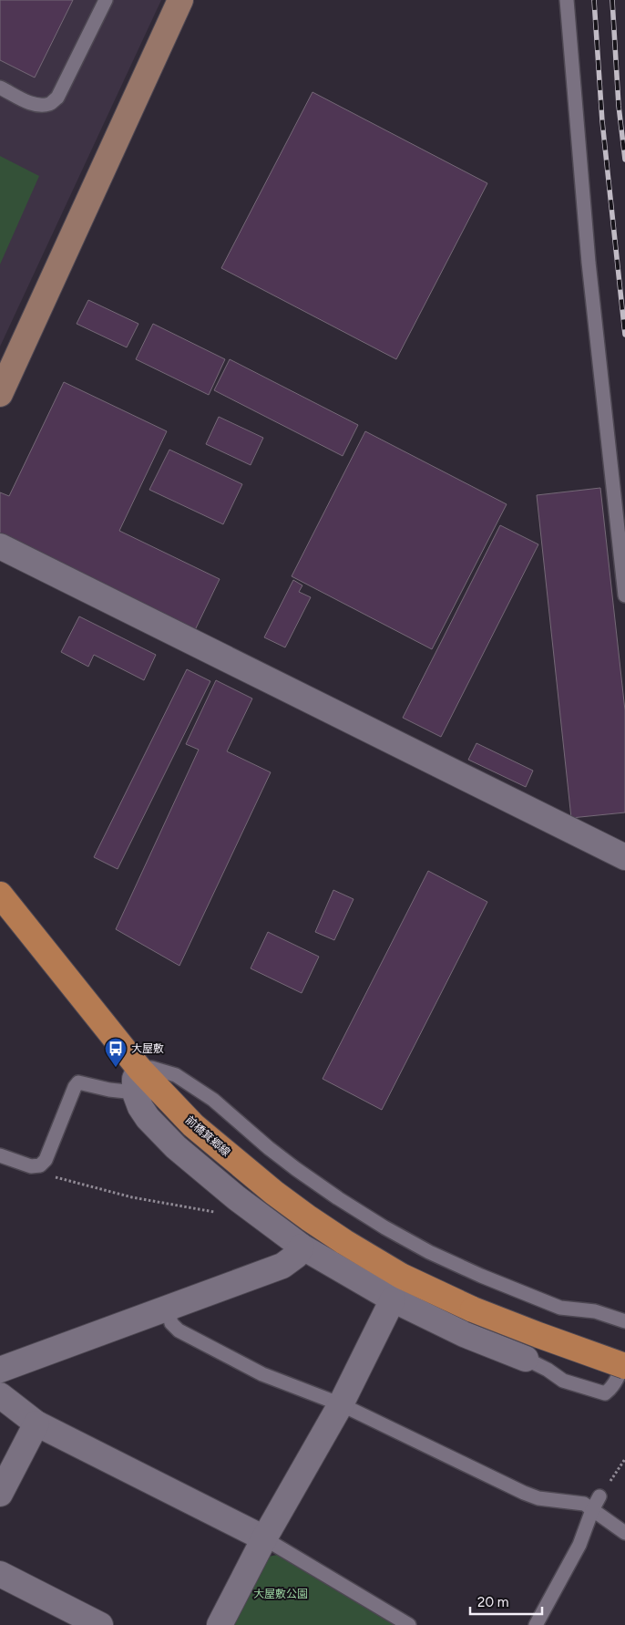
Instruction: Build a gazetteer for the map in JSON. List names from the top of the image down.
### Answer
{
  "streets": {
    "main road": ["前橋箕郷線"]
  },
  "parks": ["大屋敷公園"],
  "places": {
    "bus stop": ["大屋敷"]
  },
  "scale_bar": "20 m"
}
